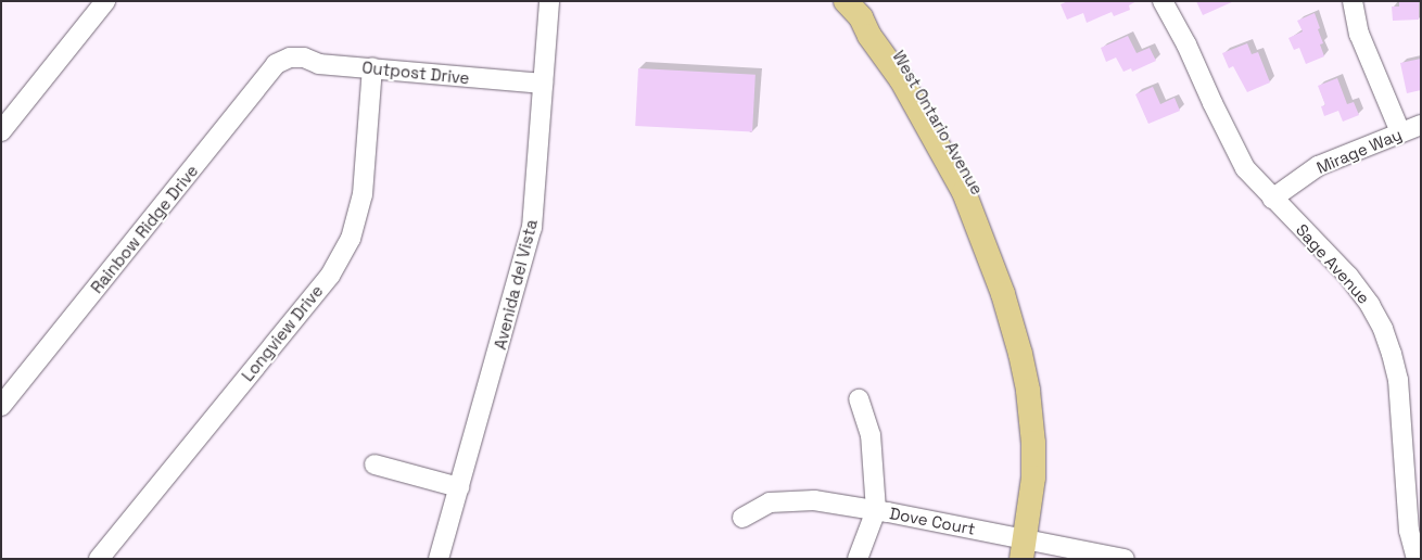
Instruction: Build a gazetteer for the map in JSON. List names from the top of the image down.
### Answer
{
  "streets": {
    "main road": ["West Ontario Avenue"],
    "street": [
      "Outpost Drive",
      "Mirage Way",
      "Rainbow Ridge Drive",
      "Sage Avenue",
      "Avenida del Vista",
      "Longview Drive",
      "Dove Court"
    ]
  },
  "crossings": [
    ["Outpost Drive", "Rainbow Ridge Drive"],
    ["Outpost Drive", "Avenida del Vista"],
    ["Outpost Drive", "Longview Drive"],
    ["West Ontario Avenue", "Dove Court"],
    ["Mirage Way", "Sage Avenue"]
  ]
}
